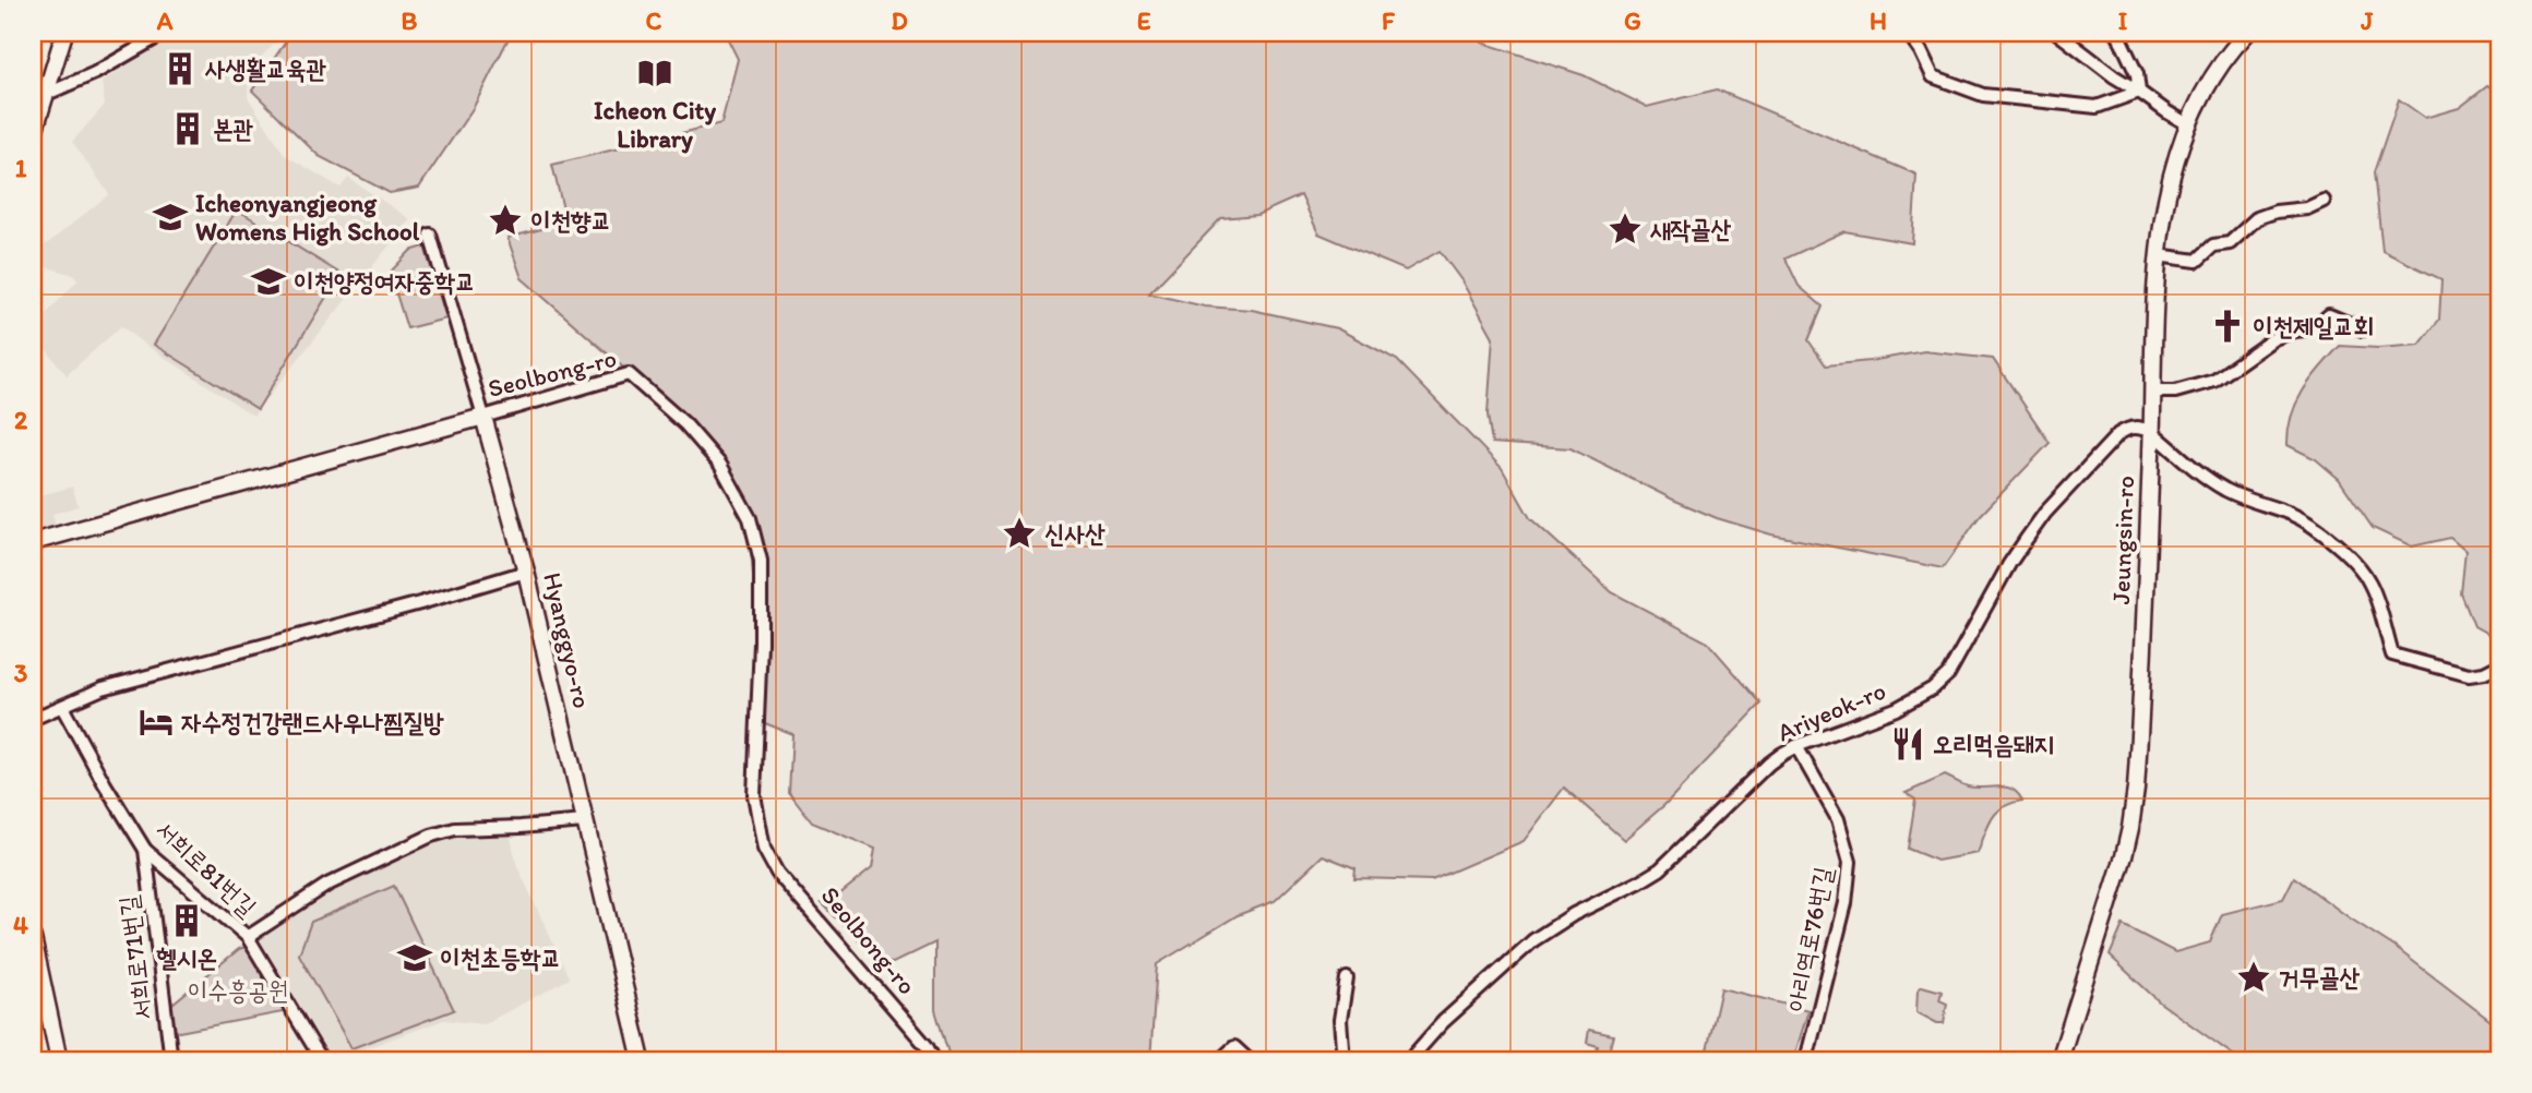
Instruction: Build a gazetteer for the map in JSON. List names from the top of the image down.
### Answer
{
  "streets": {
    "street": [
      "Seolbong-ro",
      "Jeungsin-ro",
      "Hyanggyo-ro",
      "Ariyeok-ro",
      "서희로81번길",
      "아리역로76번길",
      "서희로71번길"
    ]
  },
  "crossings": [
    ["Seolbong-ro", "Hyanggyo-ro"],
    ["Jeungsin-ro", "Ariyeok-ro"],
    ["Ariyeok-ro", "아리역로76번길"],
    ["서희로81번길", "서희로71번길"]
  ],
  "parks": ["이수흥공원"],
  "places": {
    "building": ["사생활교육관", "본관", "헬시온"],
    "library": ["Icheon City Library"],
    "school or university": ["Icheonyangjeong Womens High School", "이천양정여자중학교", "이천초등학교"],
    "place": [
      "이천향교",
      "새작골산",
      "신사산",
      "거무골산"
    ],
    "church": ["이천제일교회"],
    "hotel": ["자수정건강랜드사우나찜질방"],
    "restaurant": ["오리먹음돼지"]
  },
  "grid": {
    "columns": [
      "A",
      "B",
      "C",
      "D",
      "E",
      "F",
      "G",
      "H",
      "I",
      "J"
    ],
    "rows": [
      "1",
      "2",
      "3",
      "4"
    ]
  }
}
